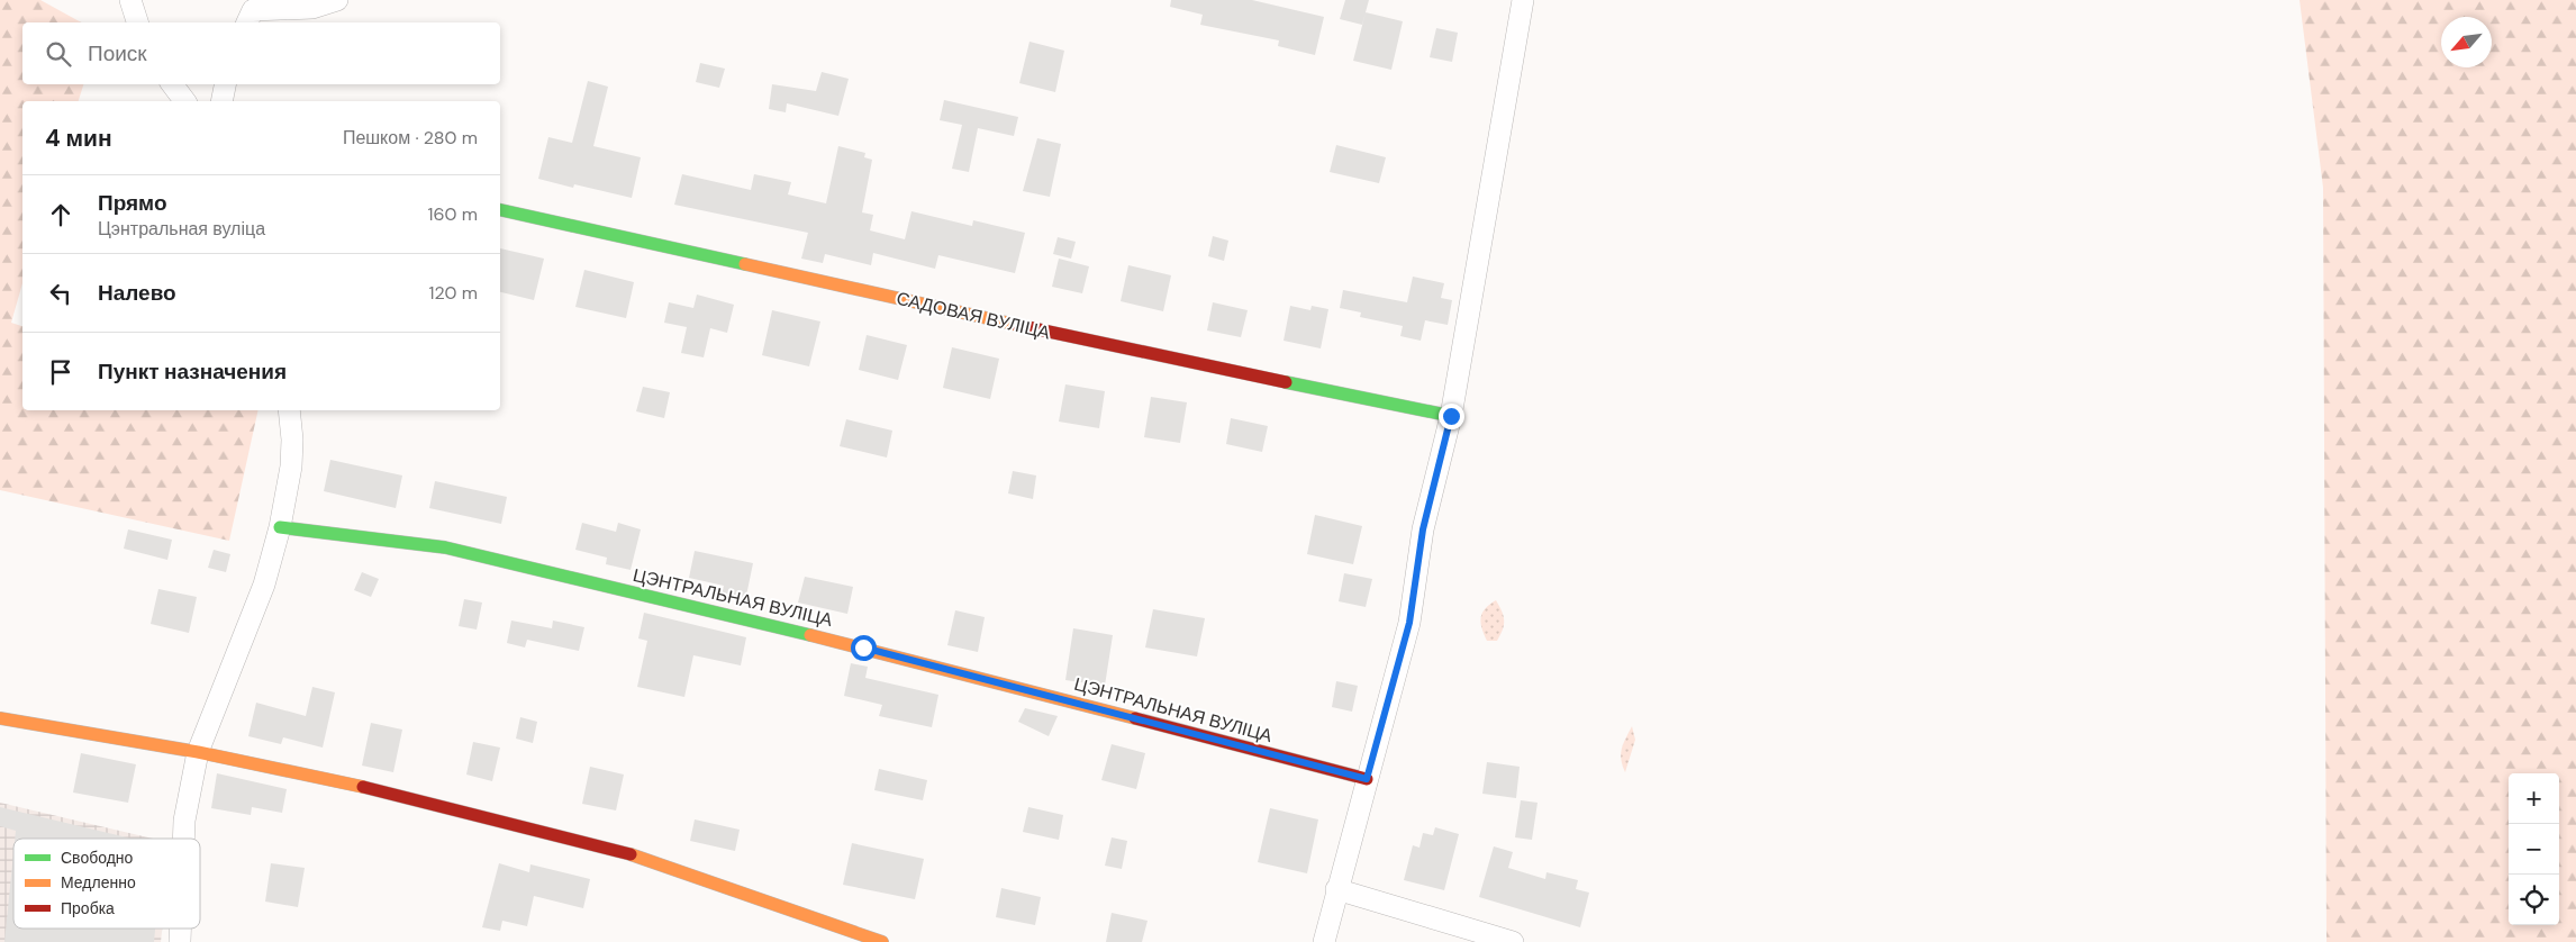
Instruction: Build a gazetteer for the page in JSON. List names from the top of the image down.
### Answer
{
  "streets": {
    "street": ["САДОВАЯ ВУЛІЦА", "ЦЭНТРАЛЬНАЯ ВУЛІЦА"]
  },
  "legend": ["Свободно", "Медленно", "Пробка"],
  "north": "bottom left",
  "page": {
    "search": "Поиск",
    "heading": ["4 мин", "Пешком · 280 m"],
    "list": [
      ["Прямо", "Цэнтральная вуліца", "160 m"],
      ["Налево", "120 m"],
      "Пункт назначения"
    ],
    "map_buttons": ["+", "−"]
  }
}
